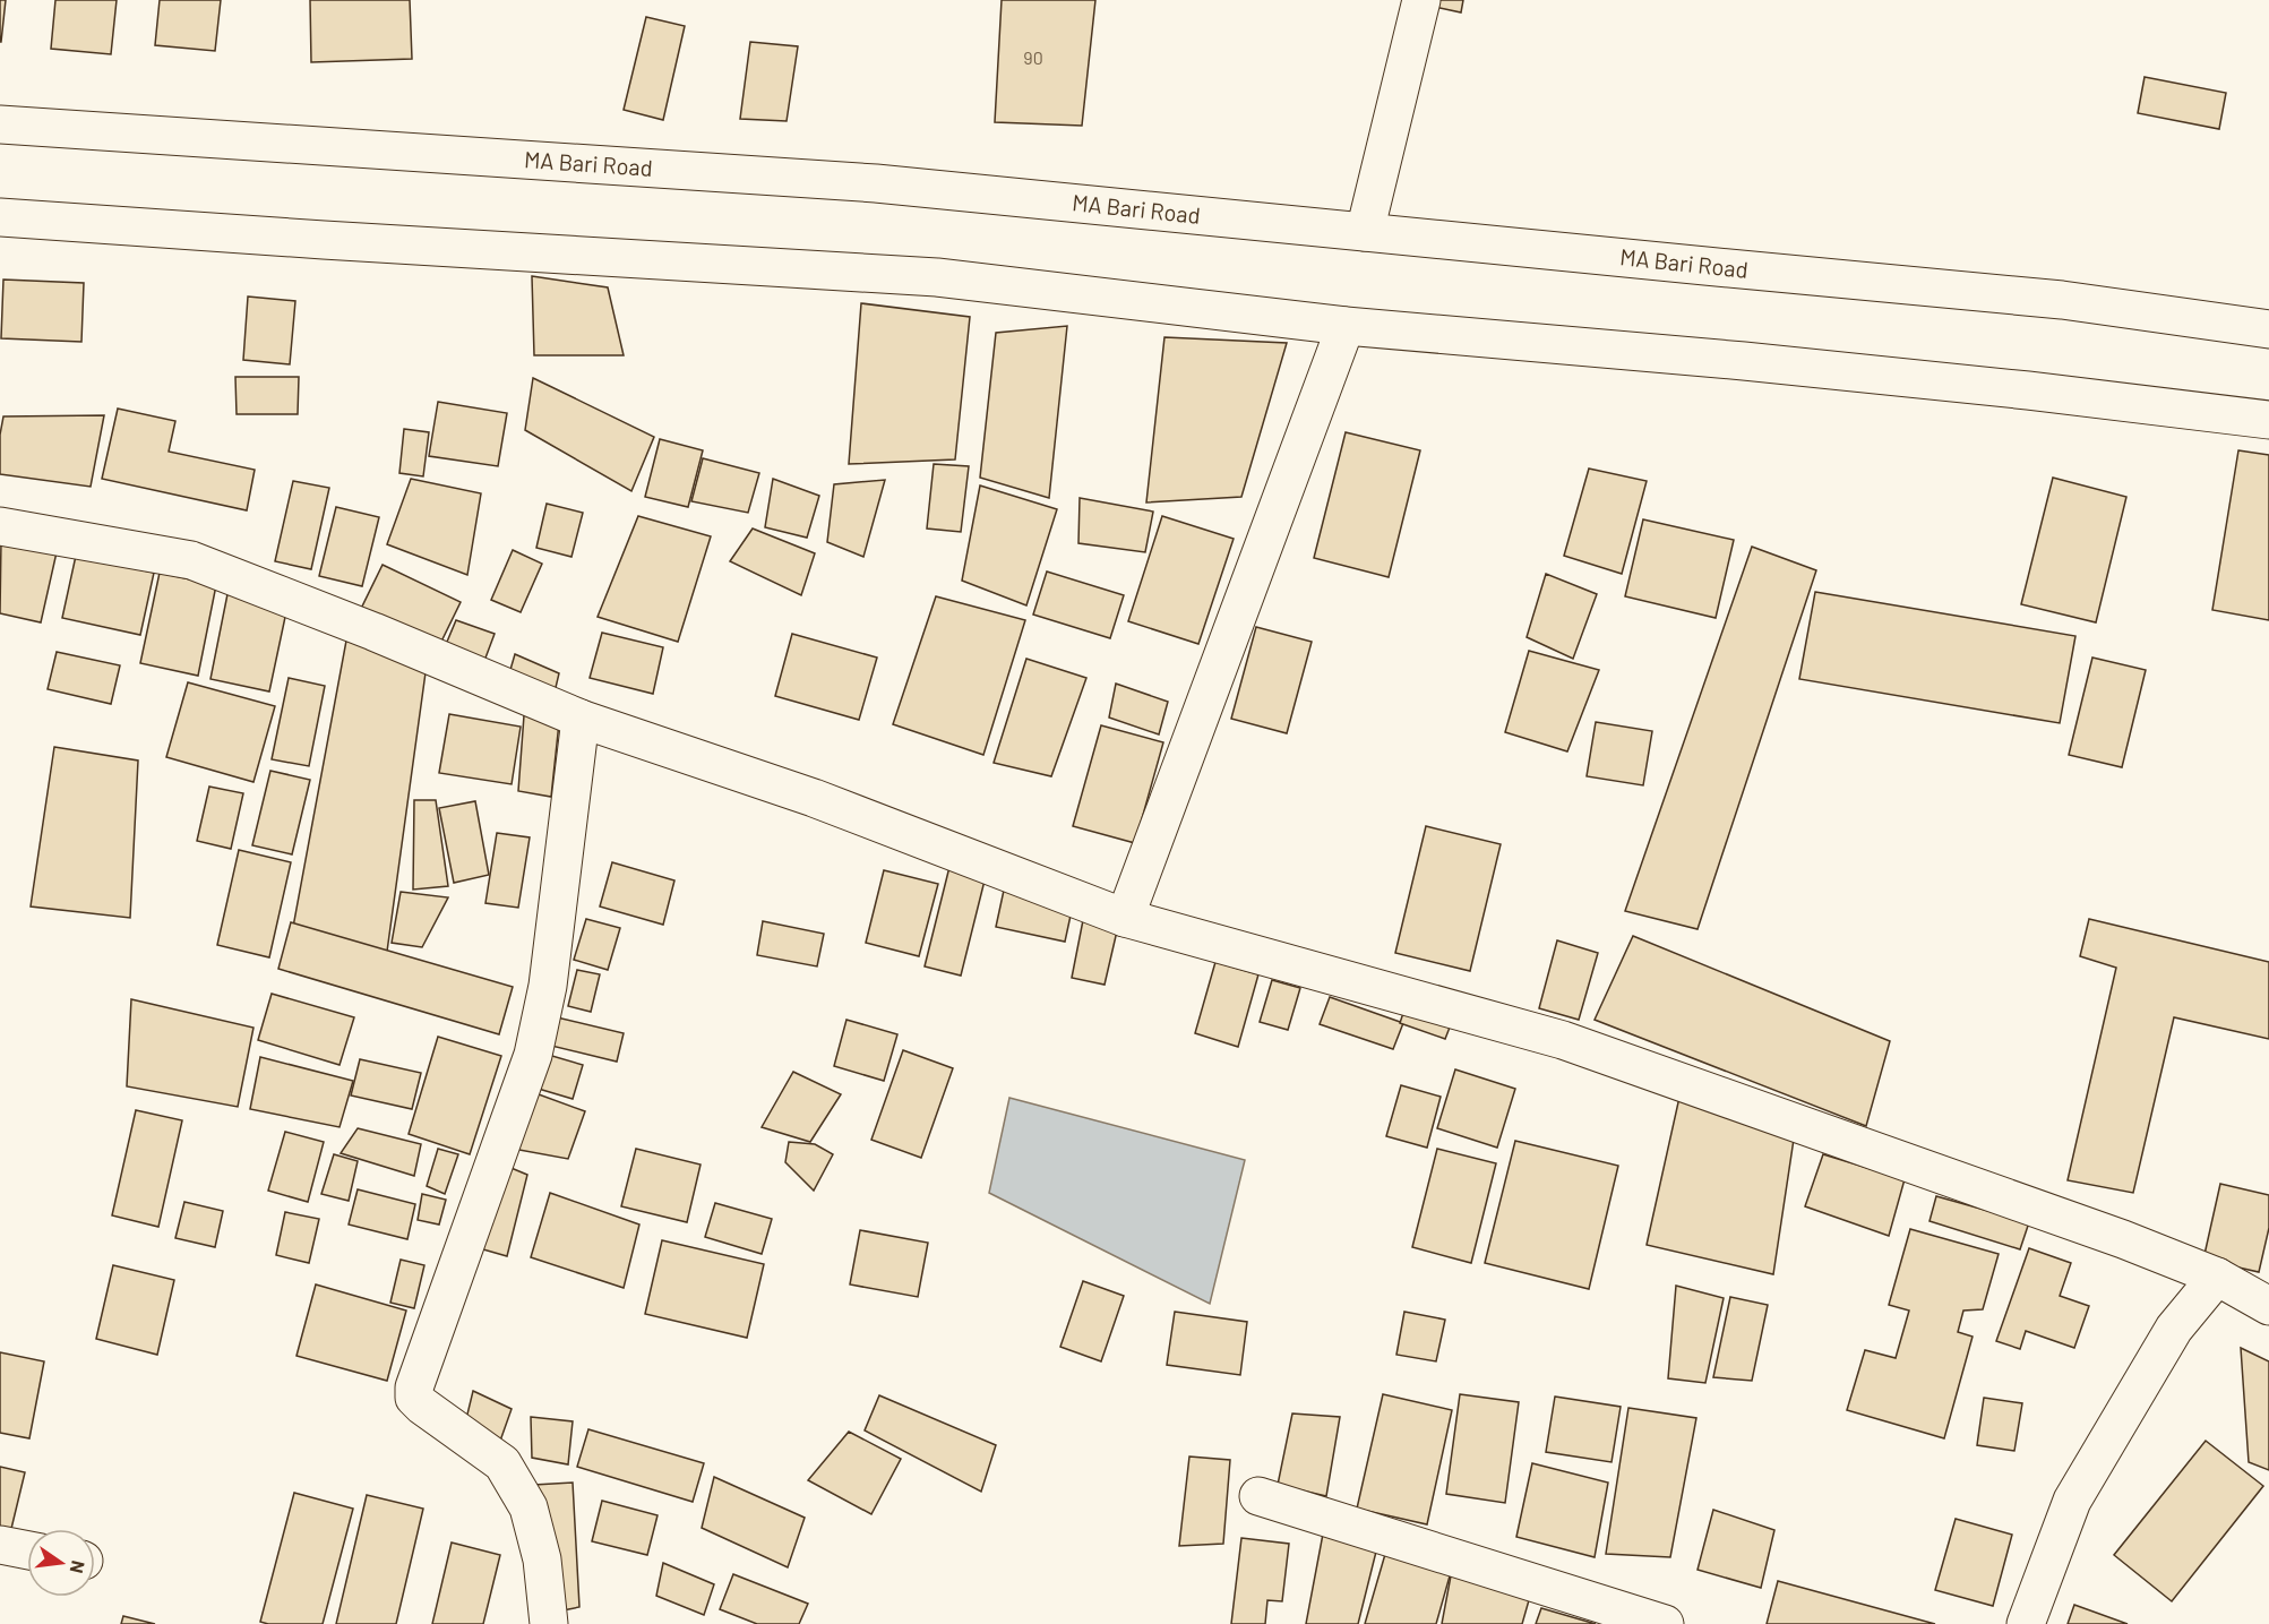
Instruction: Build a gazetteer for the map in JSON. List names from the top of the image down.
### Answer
{
  "streets": {
    "street": ["MA Bari Road"]
  },
  "house_numbers": ["90"],
  "north": "right"
}
